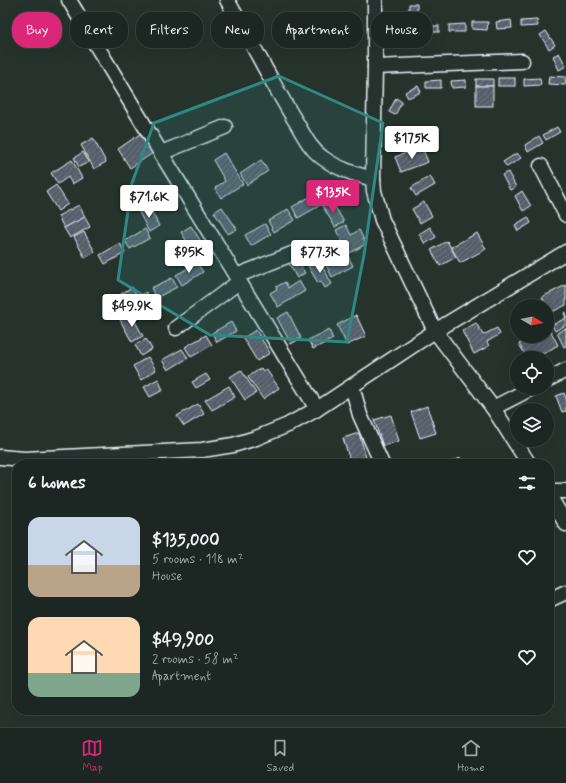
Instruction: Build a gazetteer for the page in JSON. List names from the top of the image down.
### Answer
{
  "north": "right",
  "page": {
    "chip": [
      "Buy",
      "Rent",
      "Filters",
      "New",
      "Apartment",
      "House"
    ],
    "price": [
      "$175K",
      "$135K",
      "$71.6K",
      "$95K",
      "$77.3K",
      "$49.9K"
    ],
    "heading": "6 homes",
    "list": [
      {
        "name": "$135,000",
        "note": "5 rooms · 118 m² · House"
      },
      {
        "name": "$49,900",
        "note": "2 rooms · 58 m² · Apartment"
      }
    ],
    "tabs": ["Map", "Saved", "Home"]
  }
}
